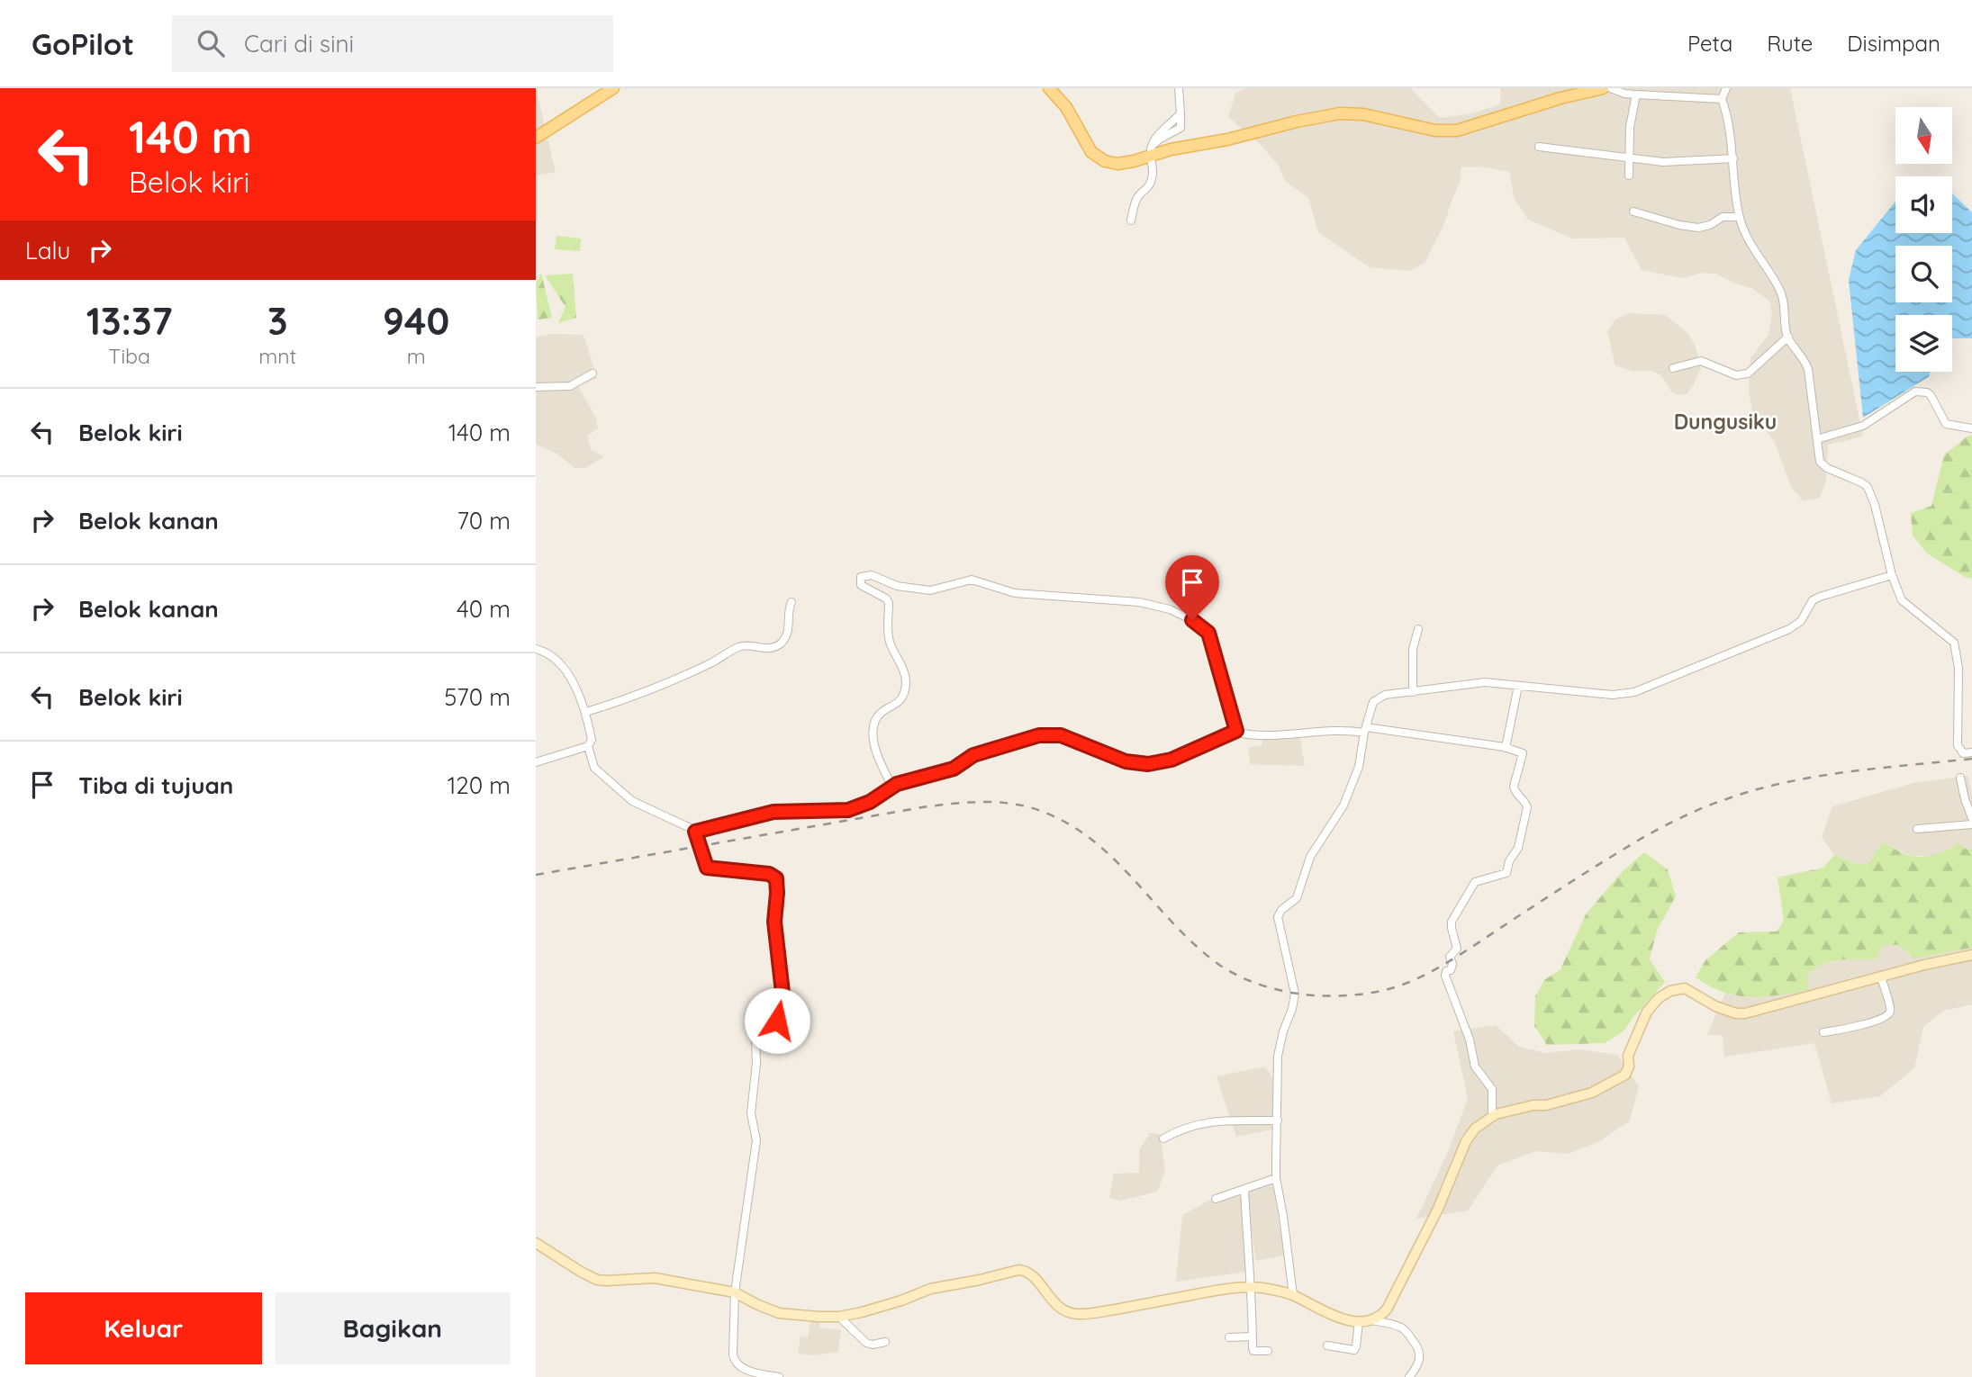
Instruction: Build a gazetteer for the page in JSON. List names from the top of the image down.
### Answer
{
  "districts": ["Dungusiku"],
  "north": "bottom",
  "page": {
    "header": "GoPilot",
    "search": "Cari di sini",
    "nav": ["Peta", "Rute", "Disimpan"],
    "turn": ["140 m", "Belok kiri"],
    "then": "Lalu",
    "eta": [
      "13:37",
      "Tiba",
      "3",
      "mnt",
      "940",
      "m"
    ],
    "list": [
      {
        "name": "Belok kiri",
        "value": "140 m"
      },
      {
        "name": "Belok kanan",
        "value": "70 m"
      },
      {
        "name": "Belok kanan",
        "value": "40 m"
      },
      {
        "name": "Belok kiri",
        "value": "570 m"
      },
      {
        "name": "Tiba di tujuan",
        "value": "120 m"
      }
    ],
    "buttons": ["Keluar", "Bagikan"]
  }
}
